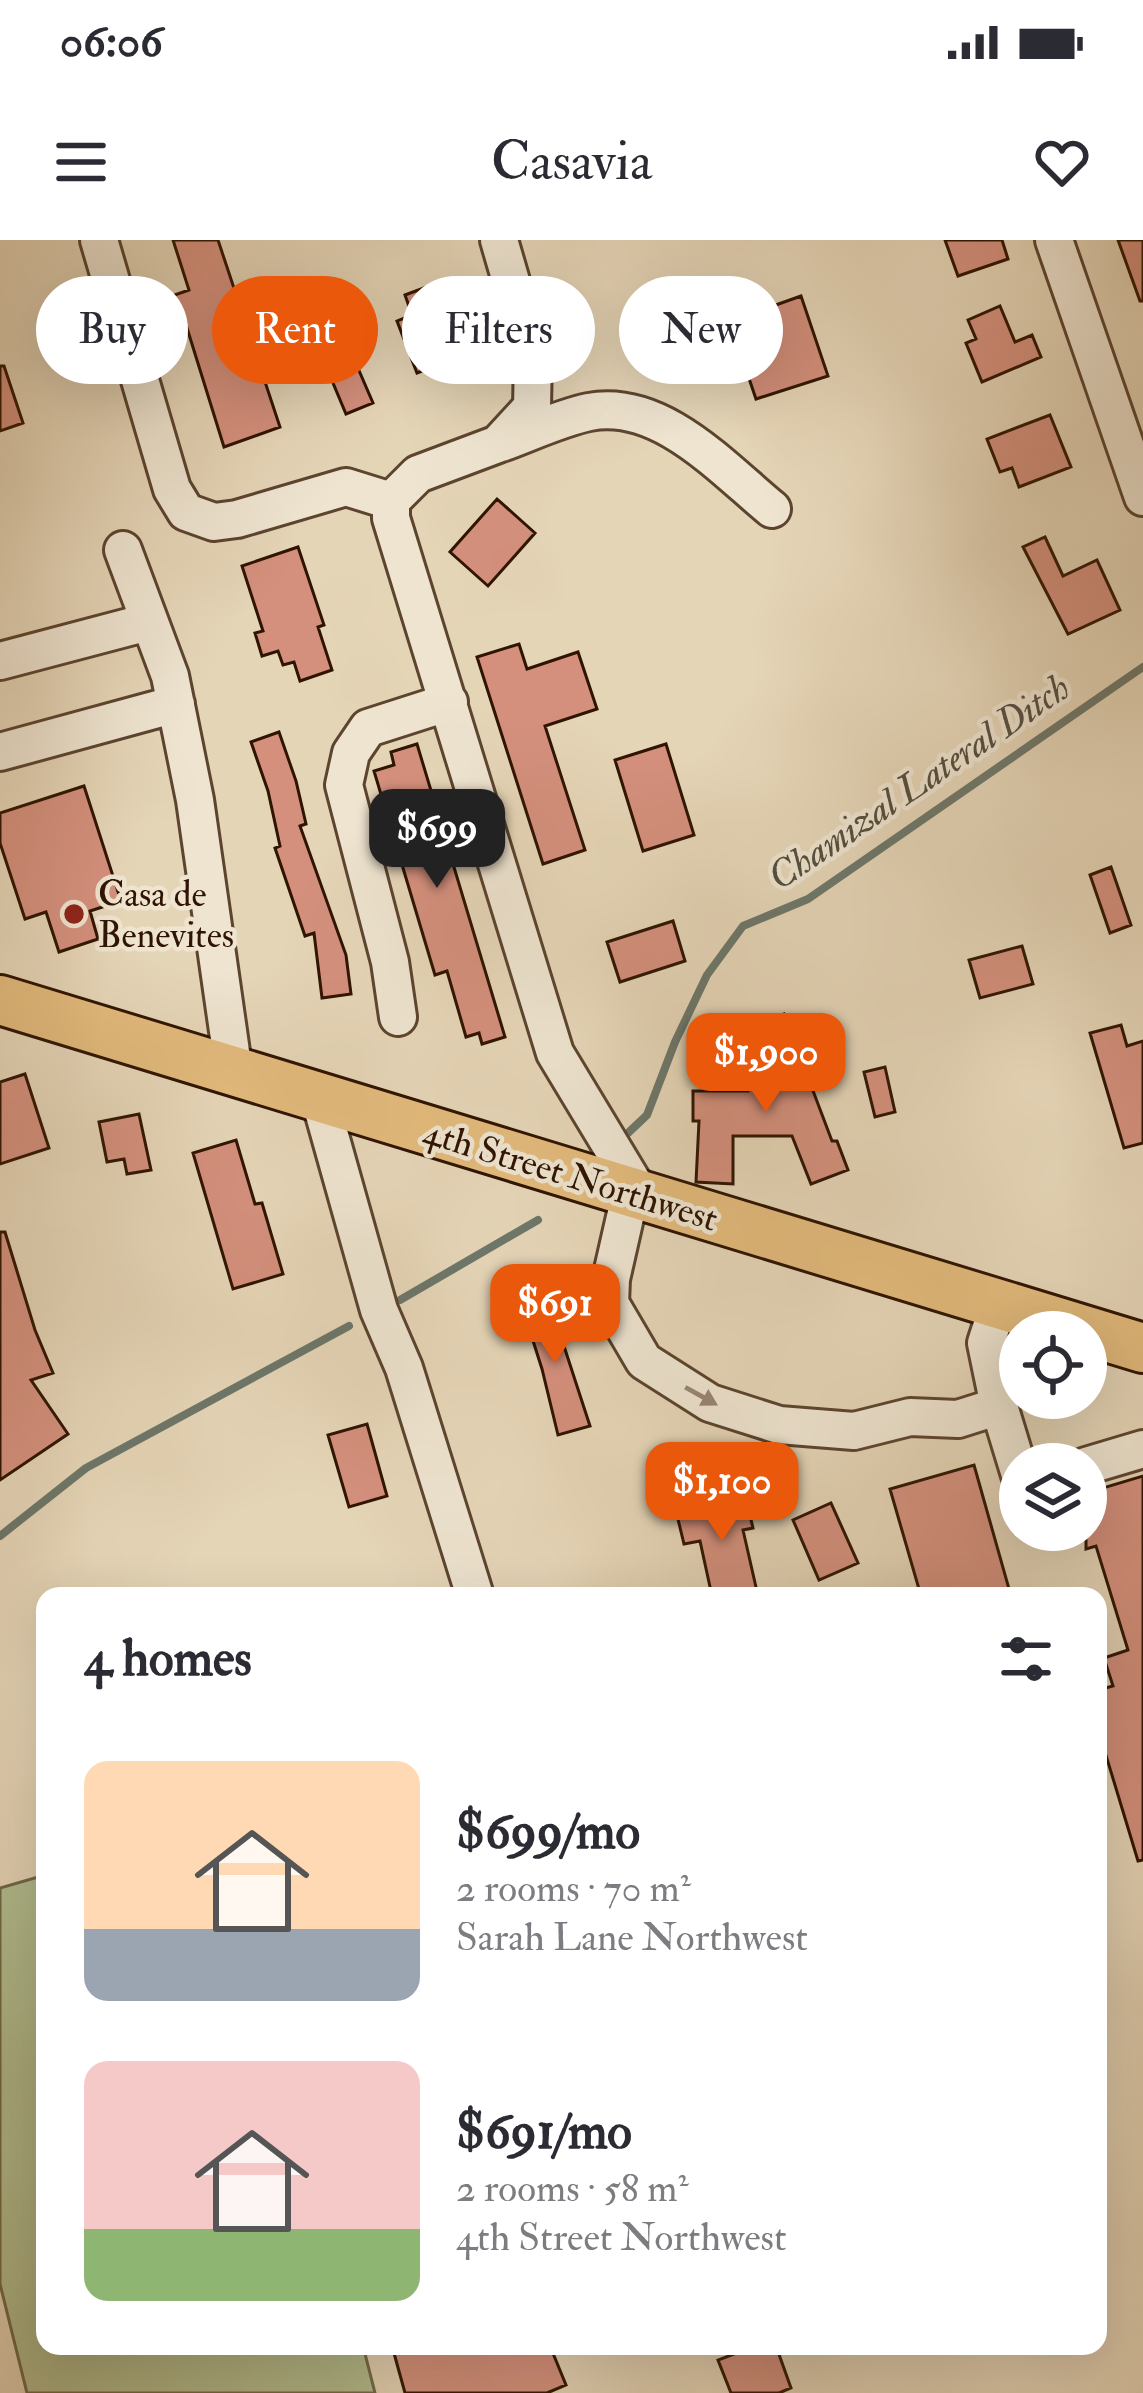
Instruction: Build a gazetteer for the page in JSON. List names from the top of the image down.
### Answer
{
  "streets": {
    "main road": ["4th Street Northwest"]
  },
  "water": ["Chamizal Lateral Ditch"],
  "places": ["Casa de Benevites"],
  "page": {
    "status": "06:06",
    "header": "Casavia",
    "chip": [
      "Buy",
      "Rent",
      "Filters",
      "New"
    ],
    "price": [
      "$699",
      "$1,900",
      "$691",
      "$1,100"
    ],
    "heading": "4 homes",
    "list": [
      {
        "name": "$699/mo",
        "note": "2 rooms · 70 m² · Sarah Lane Northwest"
      },
      {
        "name": "$691/mo",
        "note": "2 rooms · 58 m² · 4th Street Northwest"
      }
    ]
  }
}
